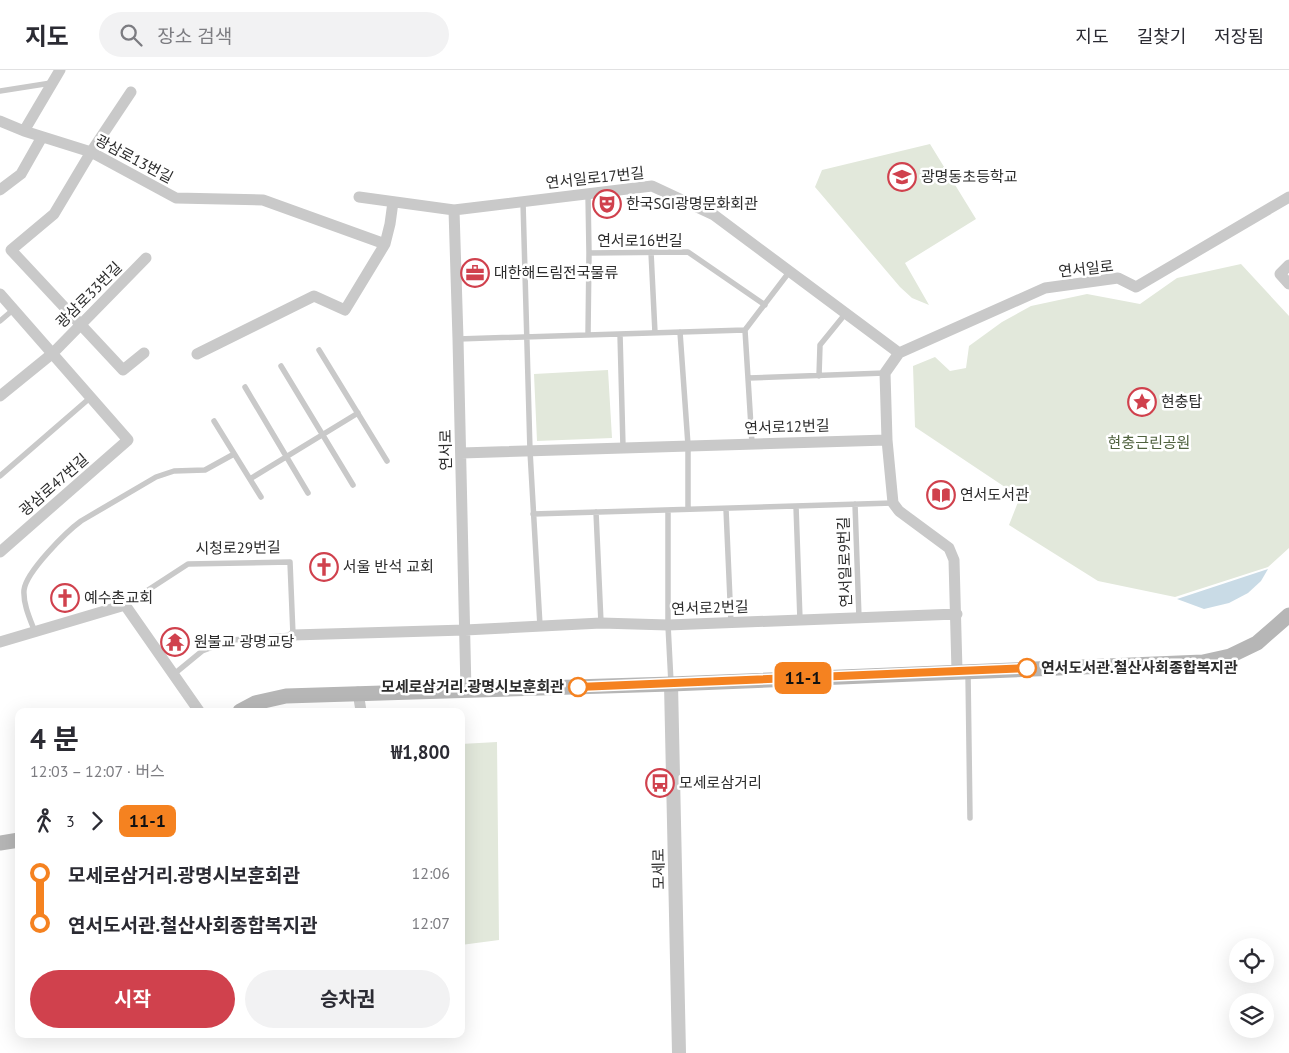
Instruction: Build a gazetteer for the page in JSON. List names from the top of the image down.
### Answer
{
  "streets": {
    "street": [
      "광삼로13번길",
      "연서일로17번길",
      "연서일로",
      "광삼로33번길",
      "연서로12번길",
      "연서로",
      "광삼로47번길",
      "시청로29번길",
      "연서로2번길",
      "모세로"
    ],
    "lane": ["연서로16번길", "연서일로9번길"]
  },
  "crossings": [
    ["연서일로17번길", "연서로16번길"],
    ["연서일로17번길", "연서일로"],
    ["연서일로17번길", "연서로"],
    ["연서로12번길", "연서로"],
    ["연서로", "연서로2번길"],
    ["연서일로9번길", "연서로2번길"]
  ],
  "parks": ["현충근린공원"],
  "places": {
    "school or university": ["광명동초등학교"],
    "theatre": ["한국SGI광명문화회관"],
    "office": ["대한해드림전국물류"],
    "place": ["현충탑"],
    "library": ["연서도서관"],
    "church": ["서울 반석 교회", "예수촌교회"],
    "temple": ["원불교 광명교당"],
    "other": ["연서도서관.철산사회종합복지관", "모세로삼거리.광명시보훈회관"],
    "bus stop": ["모세로삼거리"]
  },
  "lines": ["bus line 11-1"],
  "page": {
    "header": "지도",
    "search": "장소 검색",
    "nav": ["지도", "길찾기", "저장됨"],
    "on_map": "11-1",
    "heading": ["4 분", "12:03 – 12:07 · 버스", "₩1,800"],
    "legs": ["3", "11-1"],
    "list": [
      {
        "name": "모세로삼거리.광명시보훈회관",
        "value": "12:06"
      },
      {
        "name": "연서도서관.철산사회종합복지관",
        "value": "12:07"
      }
    ],
    "buttons": ["시작", "승차권"]
  }
}
